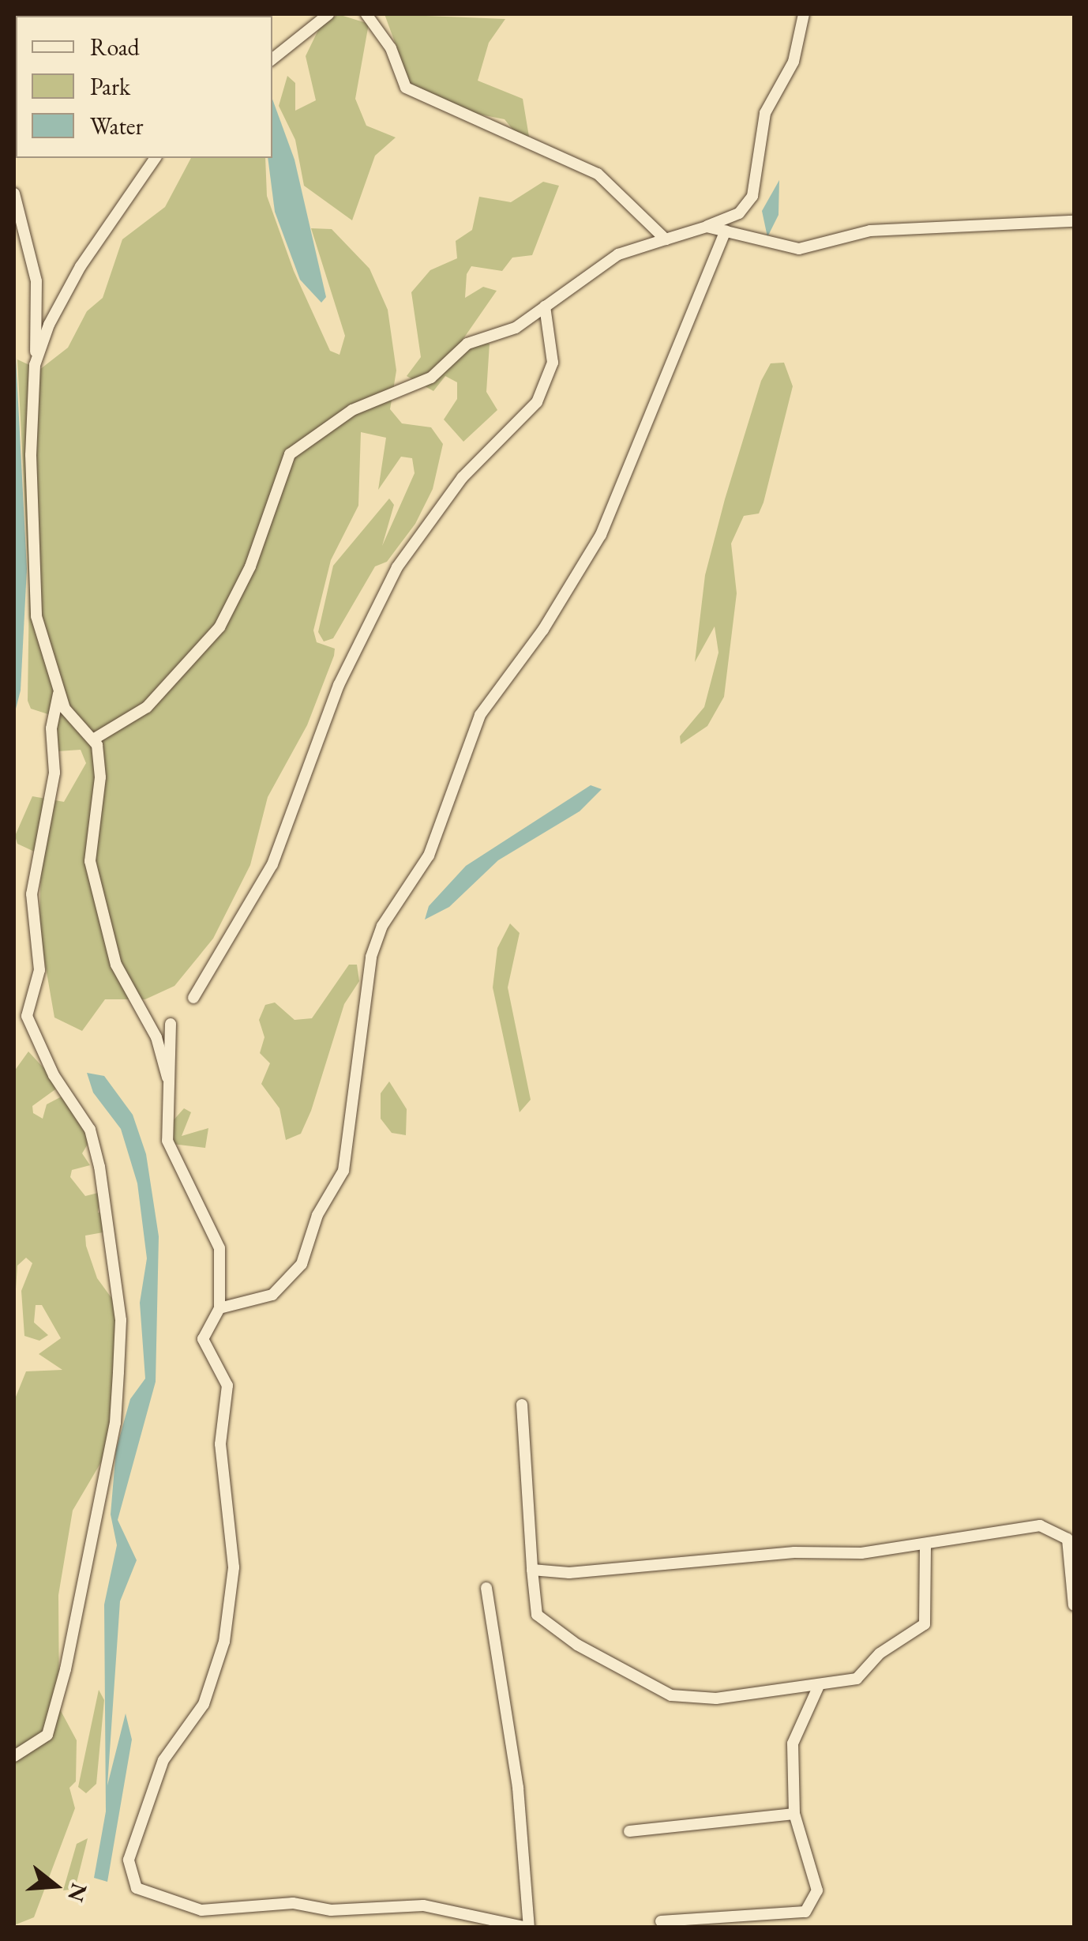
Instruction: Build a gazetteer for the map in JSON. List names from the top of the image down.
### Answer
{
  "legend": ["Road", "Park", "Water"],
  "north": "right"
}
